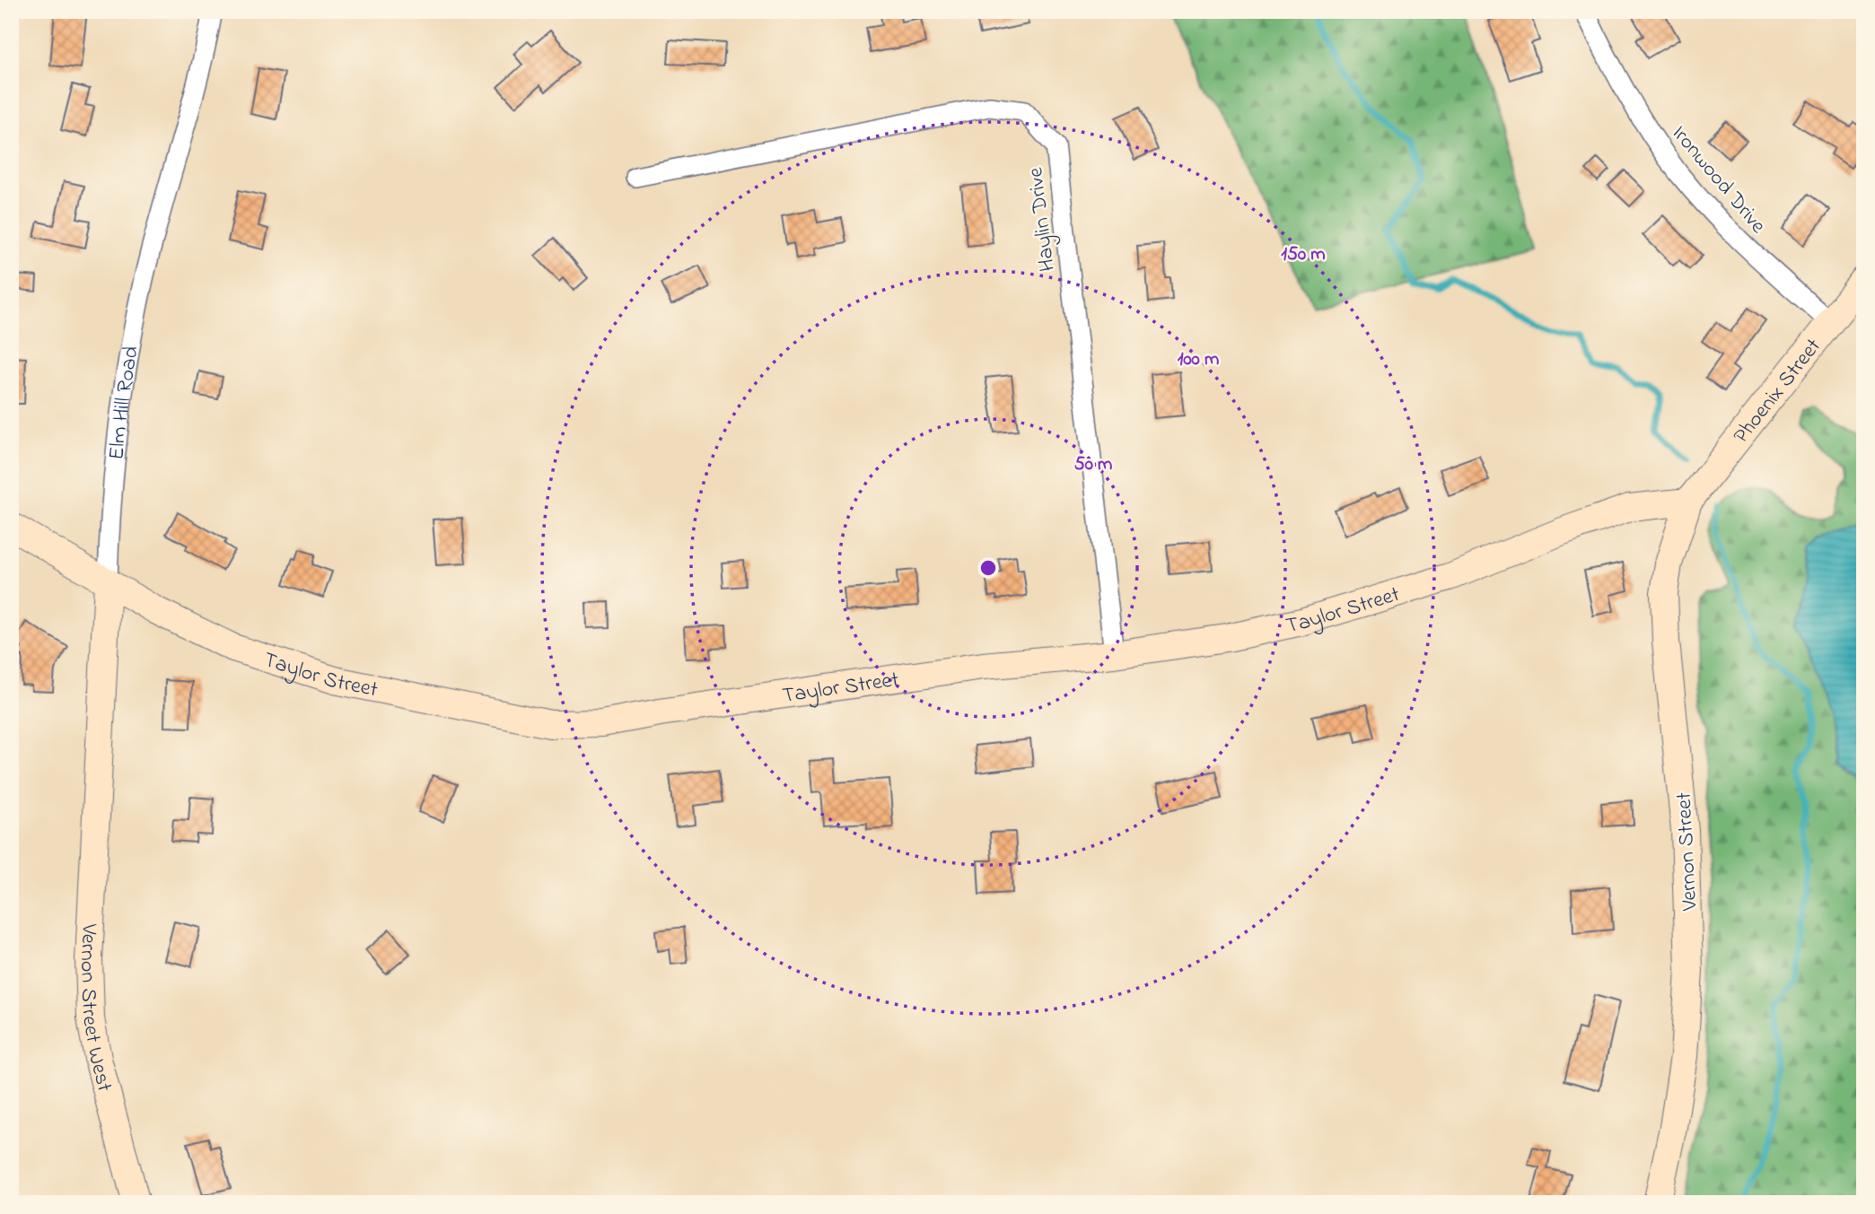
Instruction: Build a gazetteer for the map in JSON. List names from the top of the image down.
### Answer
{
  "streets": {
    "street": [
      "Ironwood Drive",
      "Haylin Drive",
      "Phoenix Street",
      "Elm Hill Road",
      "Taylor Street",
      "Vernon Street",
      "Vernon Street West"
    ]
  },
  "crossings": [
    ["Ironwood Drive", "Phoenix Street"],
    ["Haylin Drive", "Taylor Street"],
    ["Phoenix Street", "Taylor Street"],
    ["Phoenix Street", "Vernon Street"],
    ["Elm Hill Road", "Taylor Street"],
    ["Elm Hill Road", "Vernon Street West"],
    ["Taylor Street", "Vernon Street"]
  ],
  "rings": ["150 m", "100 m", "50 m"]
}
